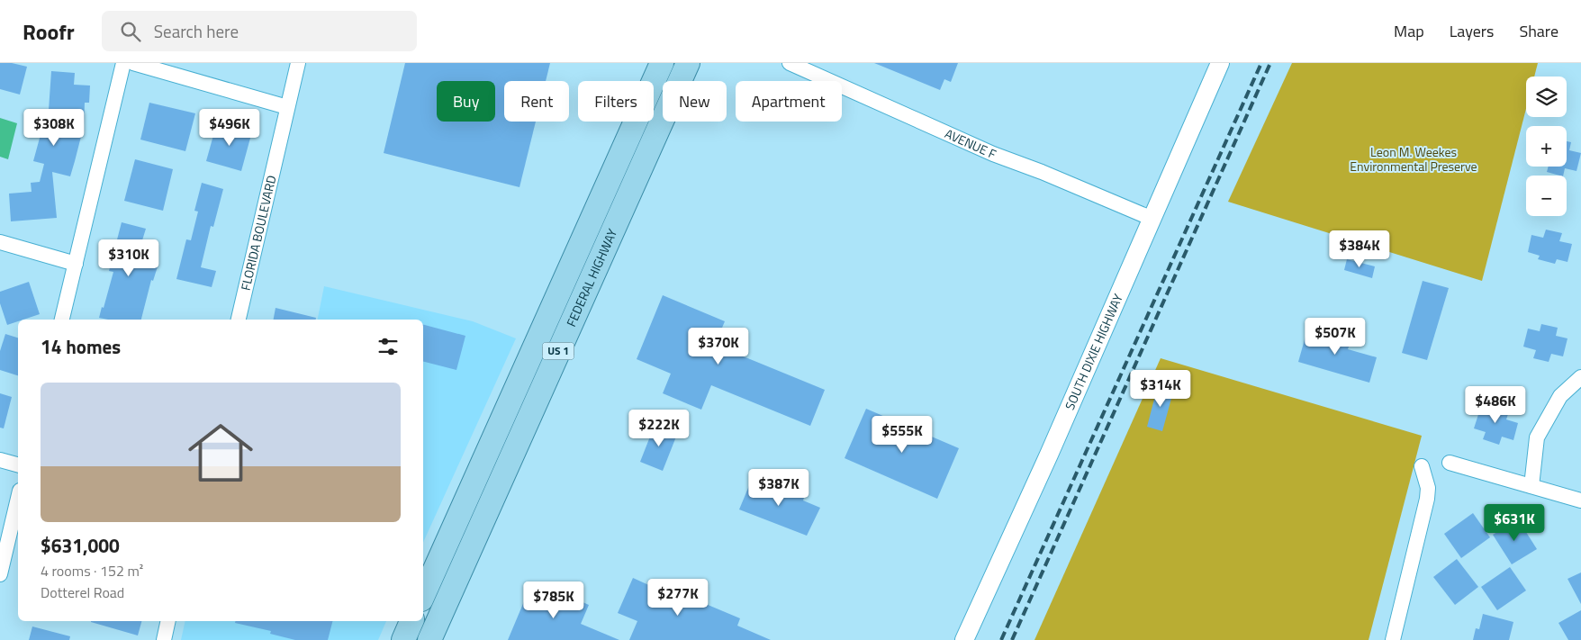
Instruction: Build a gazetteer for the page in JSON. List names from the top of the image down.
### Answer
{
  "streets": {
    "main road": ["FEDERAL HIGHWAY", "US 1"],
    "street": ["AVENUE F", "FLORIDA BOULEVARD", "SOUTH DIXIE HIGHWAY"]
  },
  "crossings": [
    ["AVENUE F", "SOUTH DIXIE HIGHWAY"]
  ],
  "parks": ["Leon M. Weekes Environmental Preserve"],
  "page": {
    "header": "Roofr",
    "search": "Search here",
    "nav": ["Map", "Layers", "Share"],
    "map_buttons": ["+", "−"],
    "chip": [
      "Buy",
      "Rent",
      "Filters",
      "New",
      "Apartment"
    ],
    "price": [
      "$308K",
      "$496K",
      "$384K",
      "$310K",
      "$507K",
      "$370K",
      "$314K",
      "$486K",
      "$222K",
      "$555K",
      "$387K",
      "$631K",
      "$277K",
      "$785K"
    ],
    "heading": "14 homes",
    "list": [
      {
        "name": "$631,000",
        "note": "4 rooms · 152 m² · Dotterel Road"
      }
    ]
  }
}
